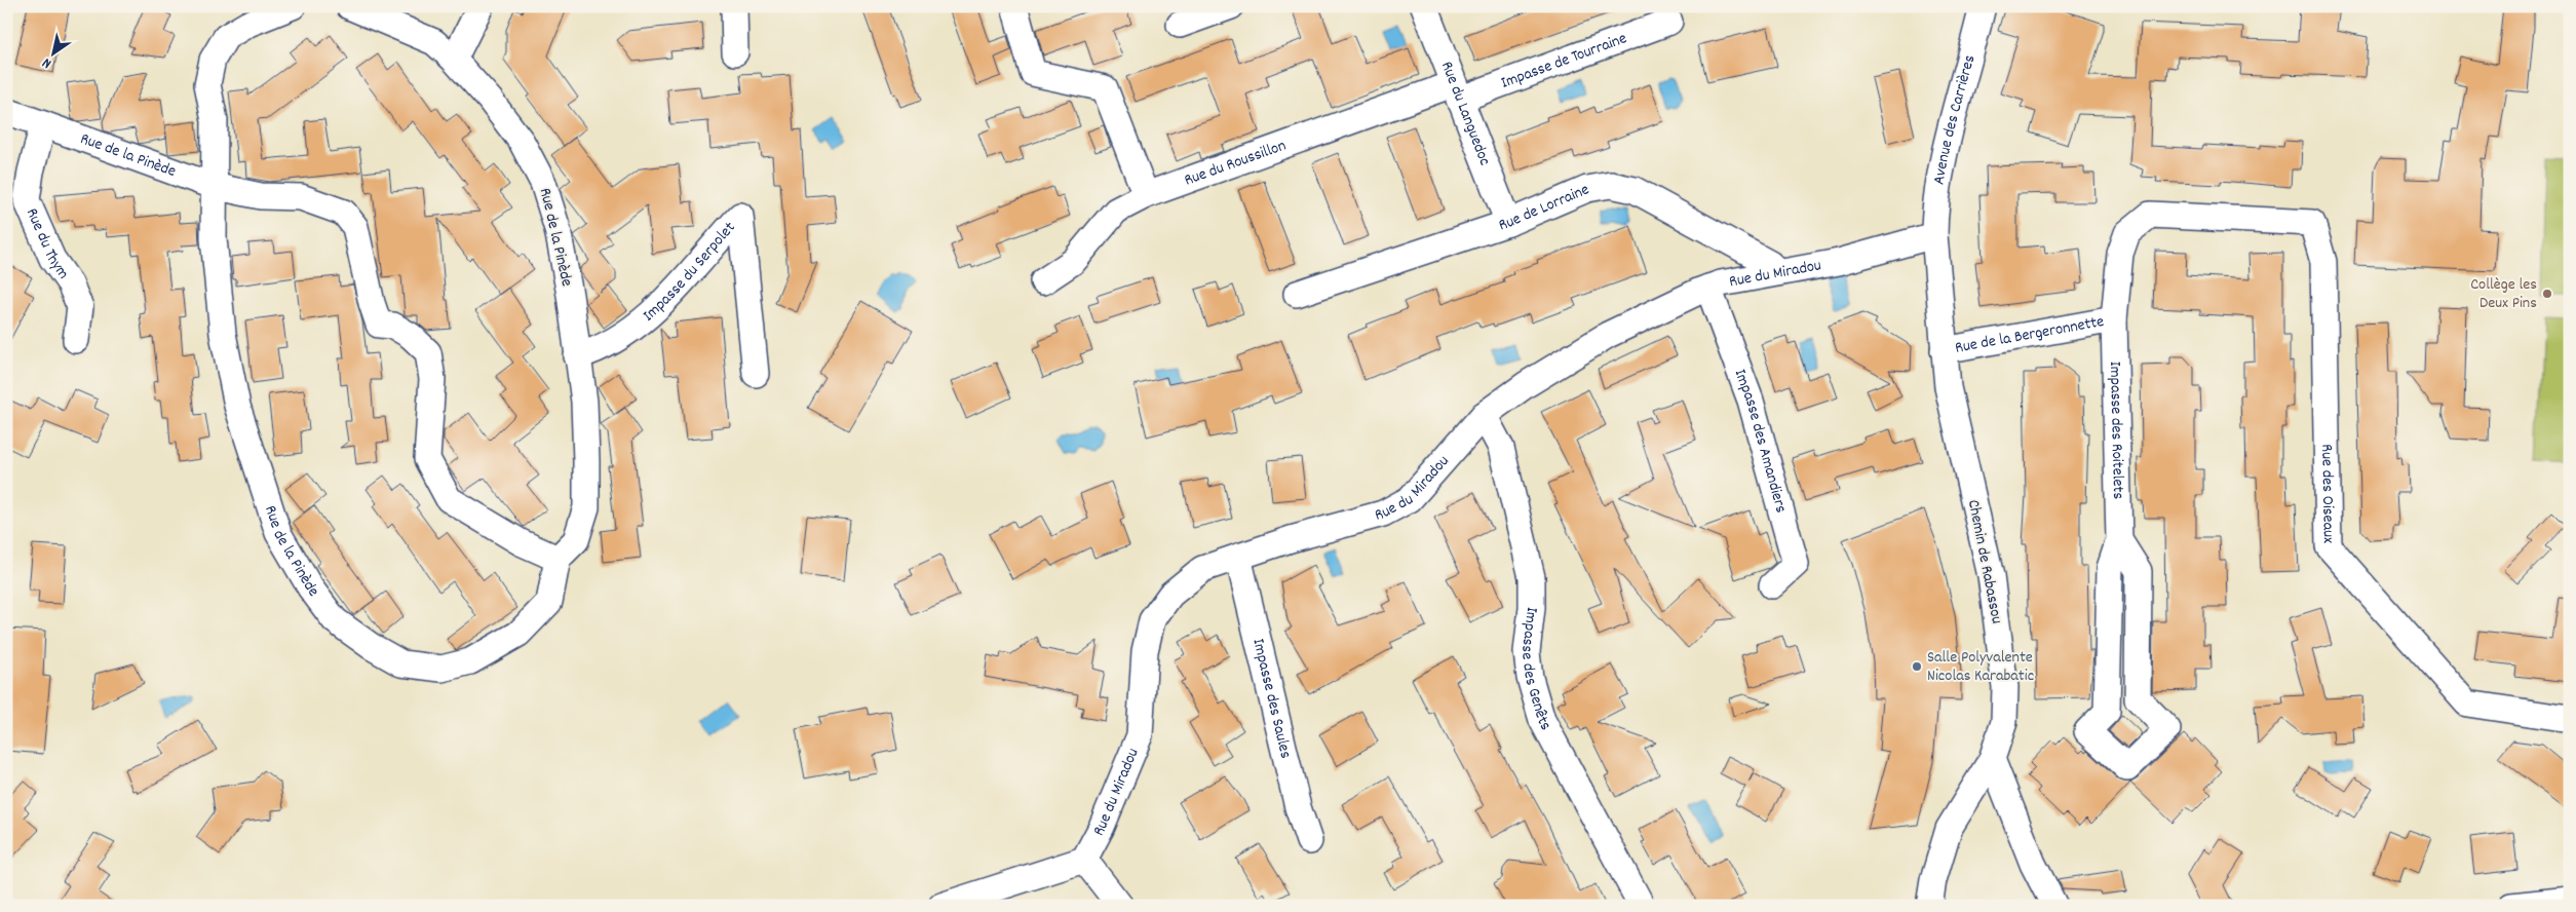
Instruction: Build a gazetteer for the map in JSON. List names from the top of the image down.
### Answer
{
  "streets": {
    "street": [
      "Impasse de Tourraine",
      "Rue du Languedoc",
      "Avenue des Carrières",
      "Rue de la Pinède",
      "Rue du Roussillon",
      "Rue de Lorraine",
      "Rue du Thym",
      "Impasse du Serpolet",
      "Rue du Miradou",
      "Rue de la Bergeronnette",
      "Impasse des Roitelets",
      "Impasse des Amandiers",
      "Rue des Oiseaux",
      "Chemin de Rabassou",
      "Impasse des Genêts",
      "Impasse des Saules"
    ]
  },
  "crossings": [
    ["Impasse de Tourraine", "Rue du Languedoc"],
    ["Impasse de Tourraine", "Rue du Roussillon"],
    ["Rue du Languedoc", "Rue du Roussillon"],
    ["Rue du Languedoc", "Rue de Lorraine"],
    ["Avenue des Carrières", "Rue du Miradou"],
    ["Avenue des Carrières", "Chemin de Rabassou"],
    ["Rue de la Pinède", "Rue du Thym"],
    ["Rue de la Pinède", "Impasse du Serpolet"],
    ["Rue de Lorraine", "Rue du Miradou"],
    ["Rue du Miradou", "Impasse des Amandiers"],
    ["Rue du Miradou", "Chemin de Rabassou"],
    ["Rue du Miradou", "Impasse des Genêts"],
    ["Rue du Miradou", "Impasse des Saules"],
    ["Rue de la Bergeronnette", "Impasse des Roitelets"],
    ["Rue de la Bergeronnette", "Rue des Oiseaux"],
    ["Rue de la Bergeronnette", "Chemin de Rabassou"]
  ],
  "places": ["Collège les Deux Pins", "Salle Polyvalente Nicolas Karabatic"],
  "north": "bottom left"
}
